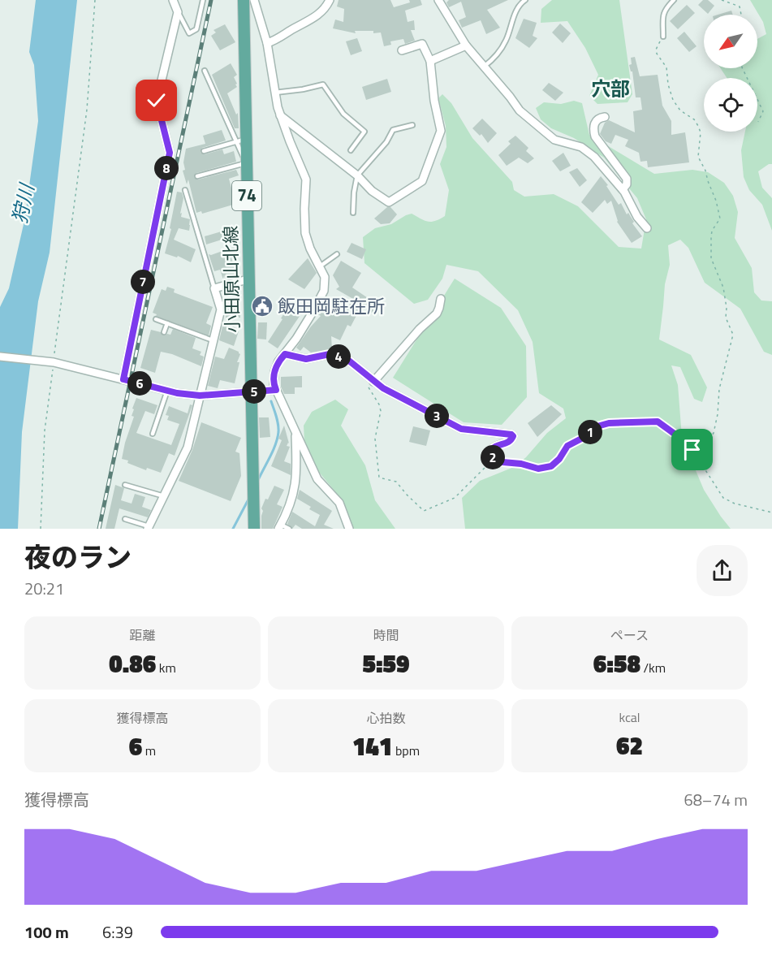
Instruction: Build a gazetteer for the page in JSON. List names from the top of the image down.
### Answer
{
  "streets": {
    "main road": ["74", "小田原山北線"]
  },
  "districts": ["穴部"],
  "water": ["狩川"],
  "places": {
    "public building": ["飯田岡駐在所"]
  },
  "north": "bottom left",
  "page": {
    "pins": [
      "8",
      "7",
      "4",
      "6",
      "5",
      "3",
      "1",
      "2"
    ],
    "heading": ["夜のラン", "20:21"],
    "stats": [
      ["距離", "0.86 km"],
      ["時間", "5:59"],
      ["ペース", "6:58 /km"],
      ["獲得標高", "6 m"],
      ["心拍数", "141 bpm"],
      ["kcal", "62"]
    ],
    "chart": ["獲得標高", "68–74 m"],
    "list": [
      {
        "name": "100 m",
        "note": "6:39"
      }
    ]
  }
}
